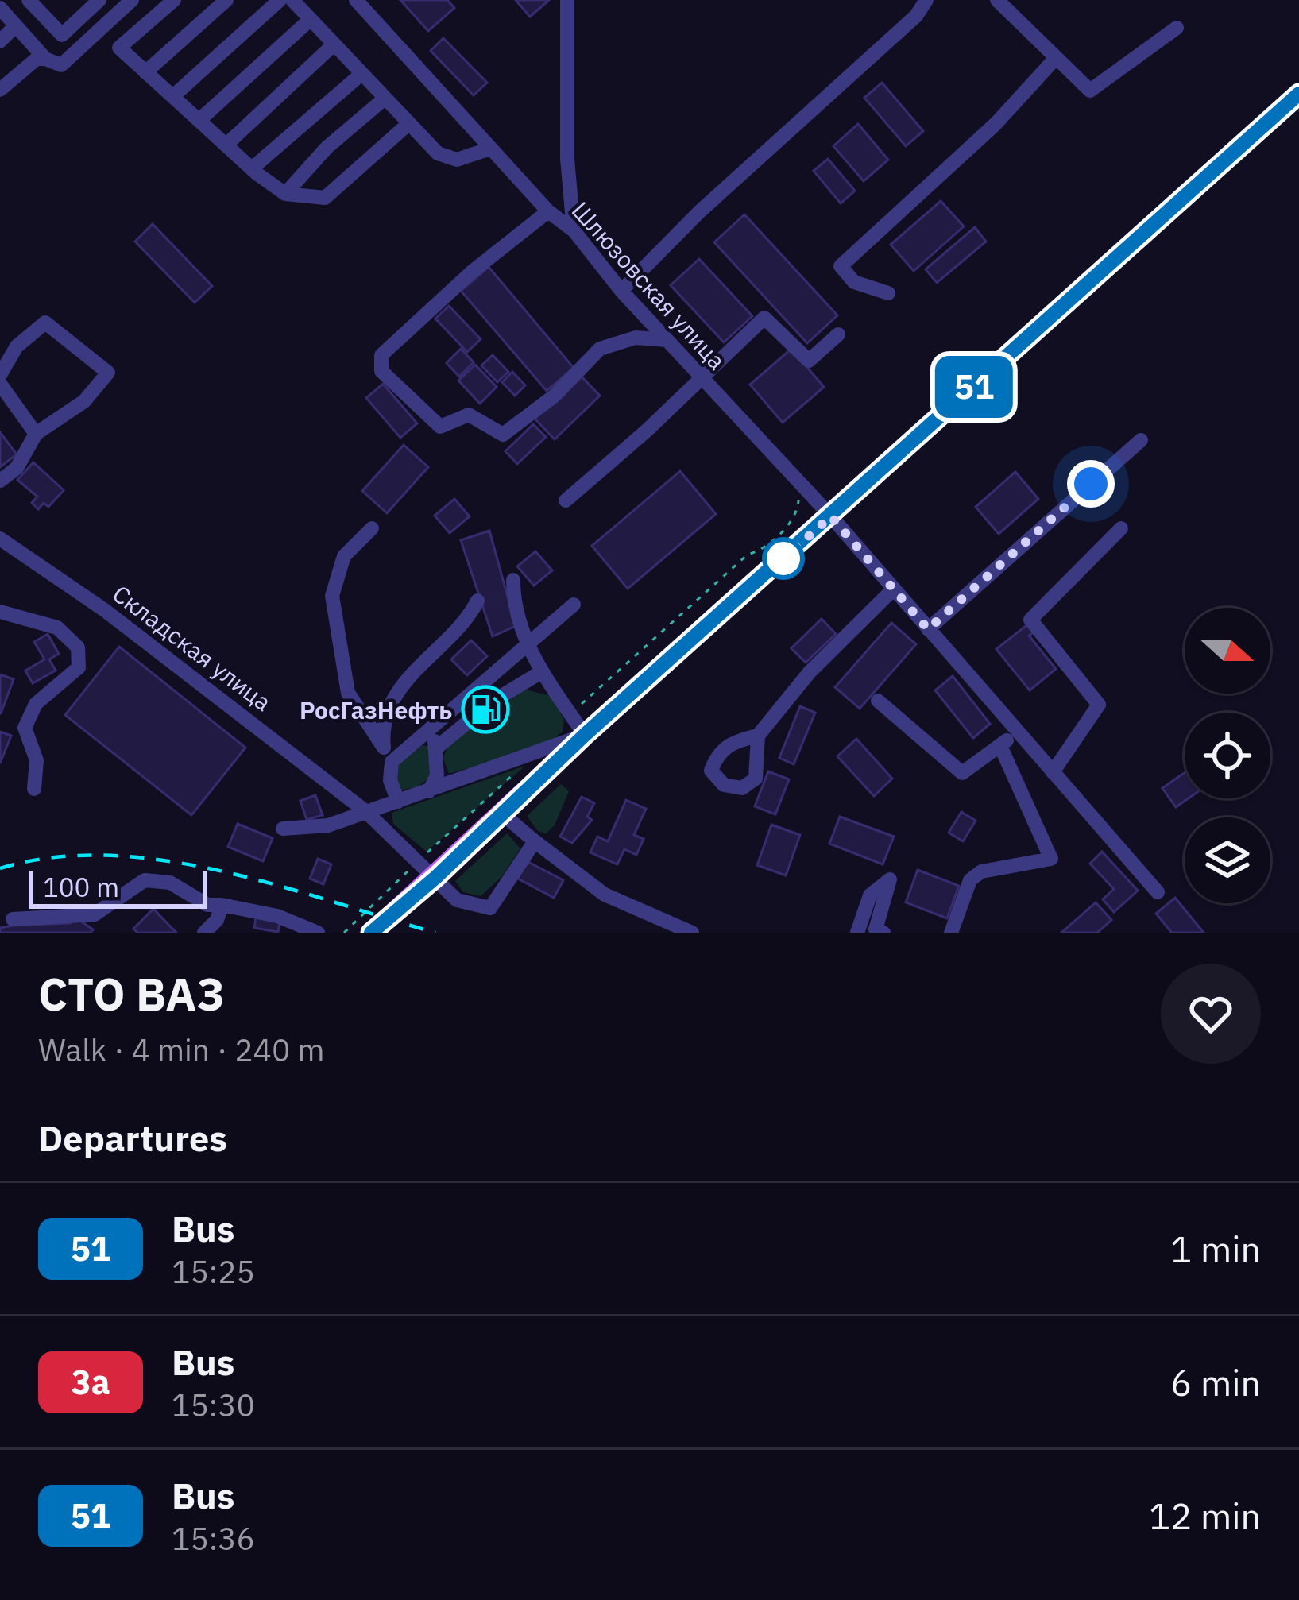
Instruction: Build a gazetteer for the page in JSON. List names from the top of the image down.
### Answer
{
  "streets": {
    "street": ["Шлюзовская улица", "Складская улица"]
  },
  "places": {
    "fuel station": ["РосГазНефть"]
  },
  "lines": ["bus line 51"],
  "scale_bar": "100 m",
  "north": "right",
  "page": {
    "on_map": "51",
    "scale": "100 m",
    "heading": [
      ["СТО ВАЗ", "Walk · 4 min · 240 m"],
      "Departures"
    ],
    "list": [
      {
        "mark": "51",
        "name": "Bus",
        "note": "15:25",
        "value": "1 min"
      },
      {
        "mark": "3а",
        "name": "Bus",
        "note": "15:30",
        "value": "6 min"
      },
      {
        "mark": "51",
        "name": "Bus",
        "note": "15:36",
        "value": "12 min"
      }
    ]
  }
}
